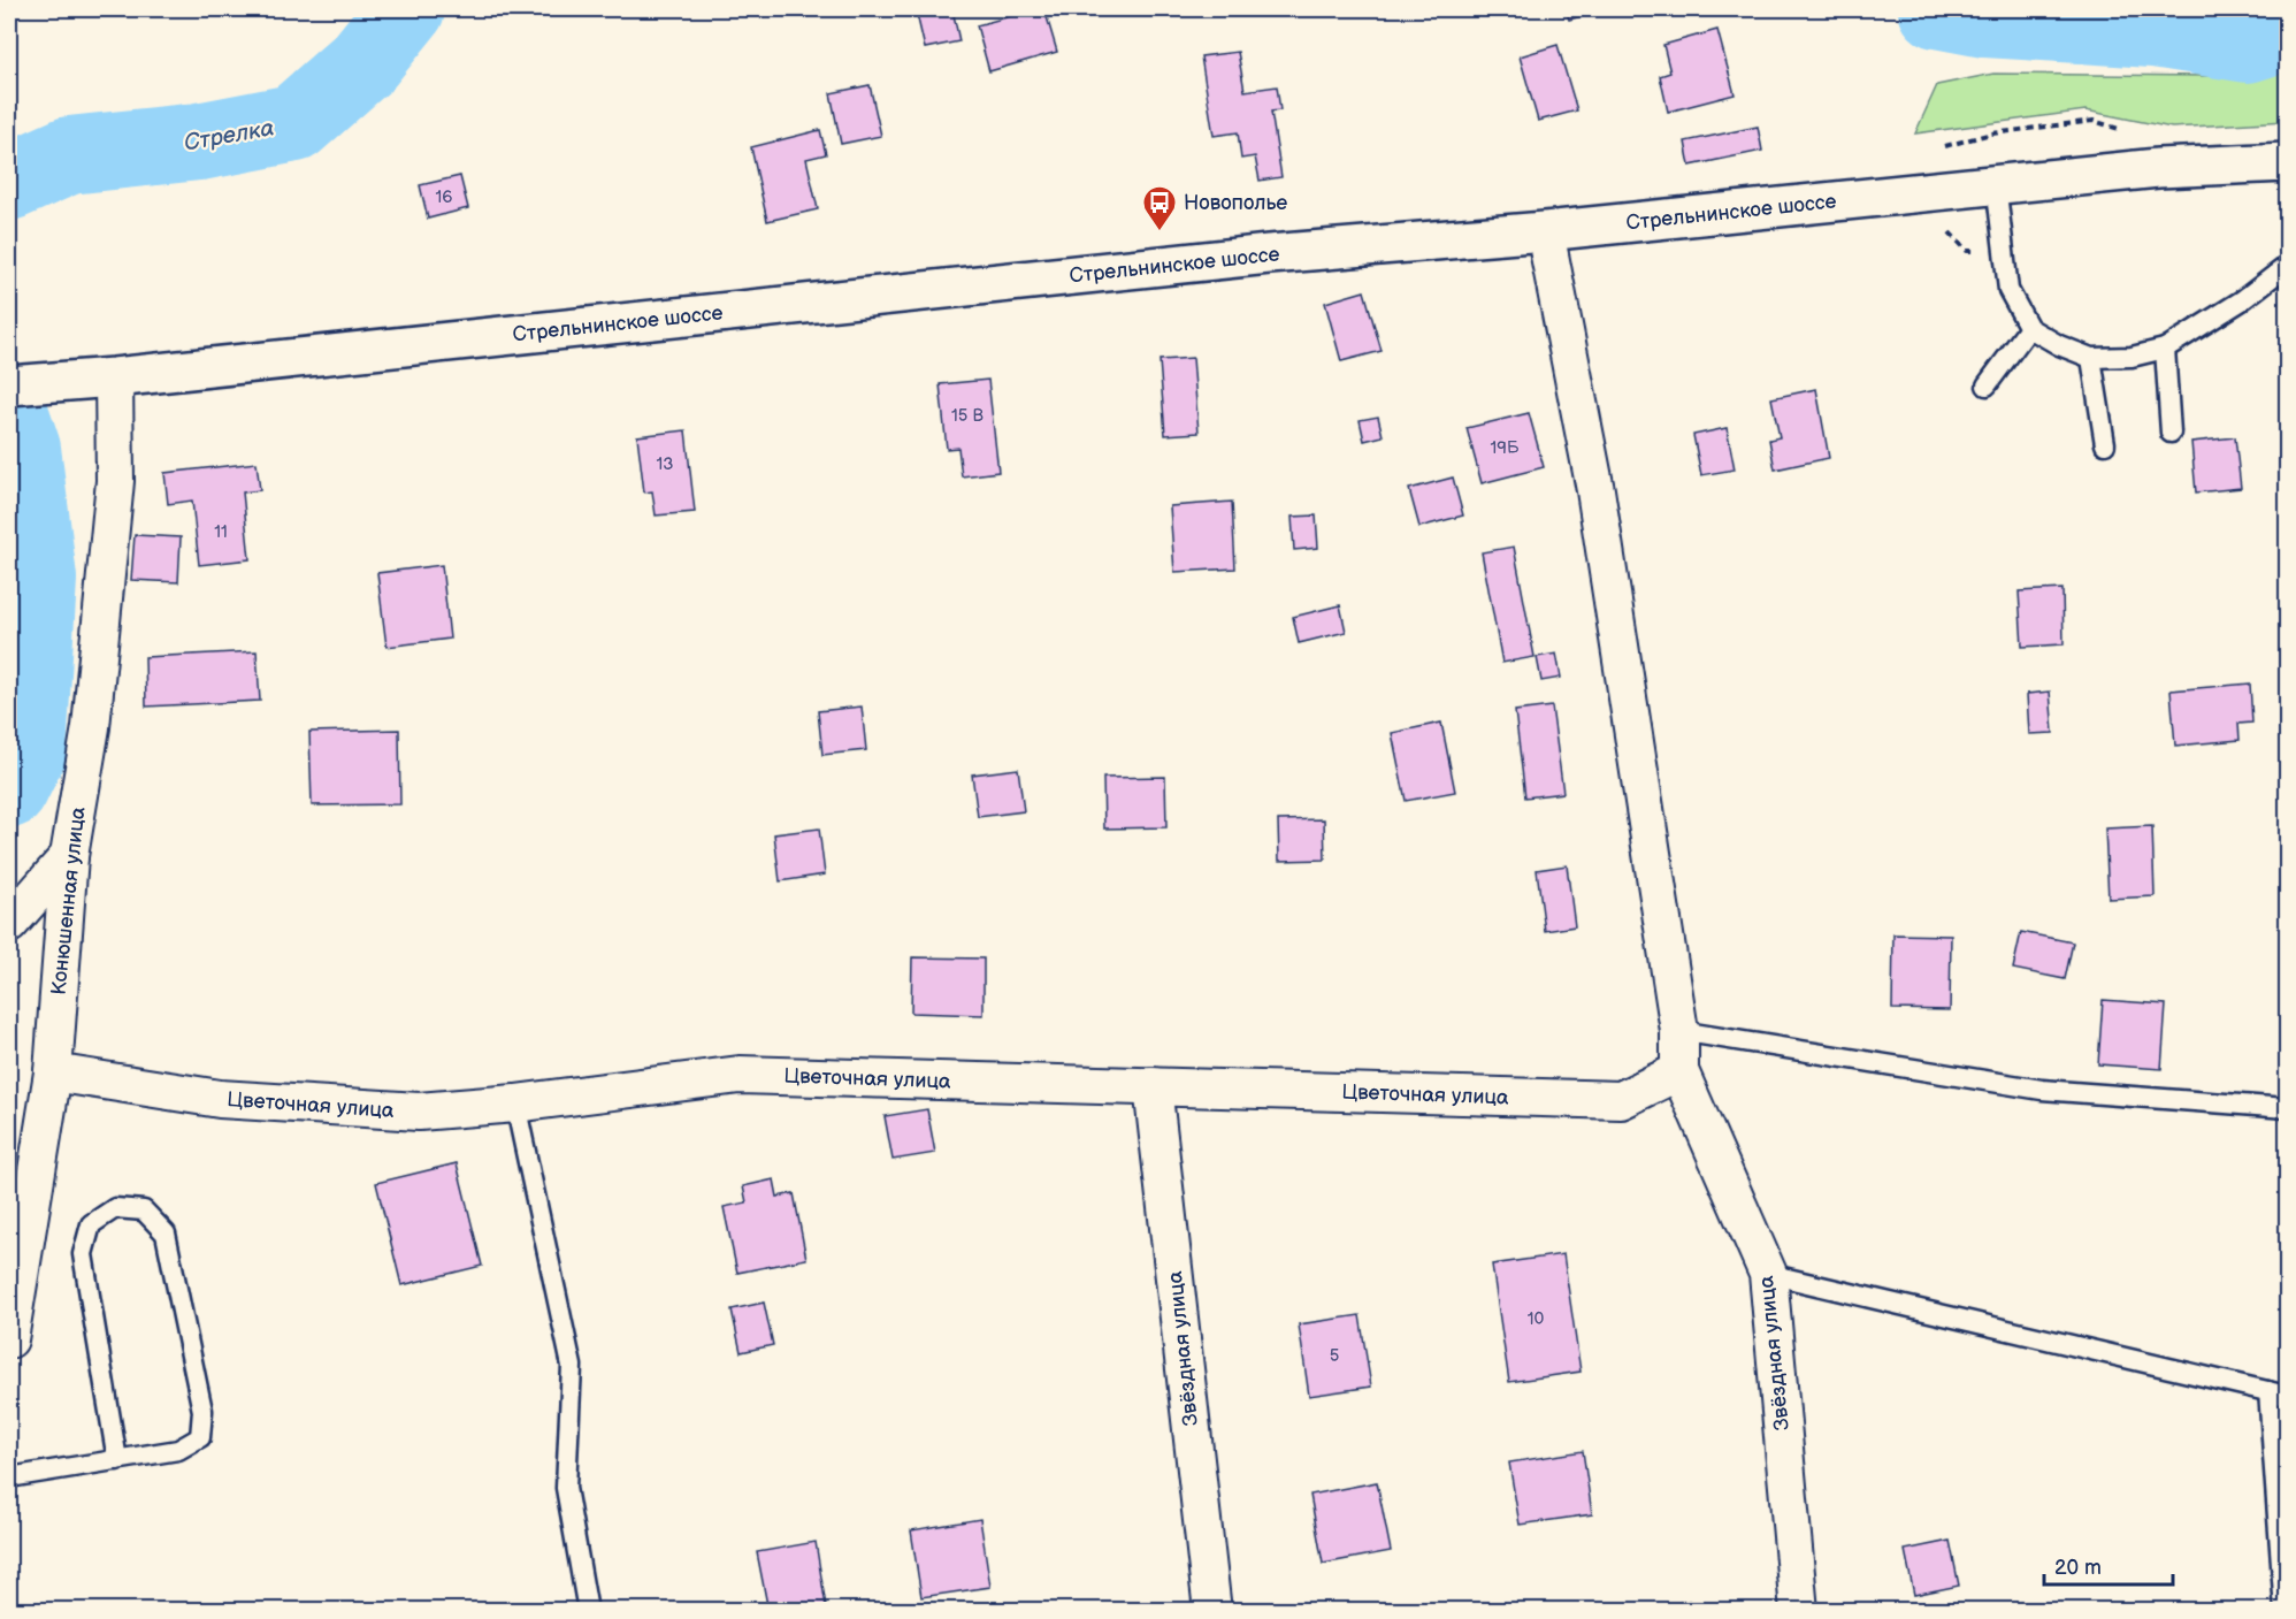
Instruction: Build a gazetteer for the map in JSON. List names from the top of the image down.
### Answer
{
  "streets": {
    "main road": ["Стрельнинское шоссе"],
    "street": ["Конюшенная улица", "Цветочная улица", "Звёздная улица"]
  },
  "crossings": [
    ["Стрельнинское шоссе", "Конюшенная улица"],
    ["Конюшенная улица", "Цветочная улица"],
    ["Цветочная улица", "Звёздная улица"]
  ],
  "water": ["Стрелка"],
  "places": {
    "bus stop": ["Новополье"]
  },
  "house_numbers": [
    "16",
    "15 В",
    "19Б",
    "13",
    "11",
    "10",
    "5"
  ],
  "scale_bar": "20 m"
}
